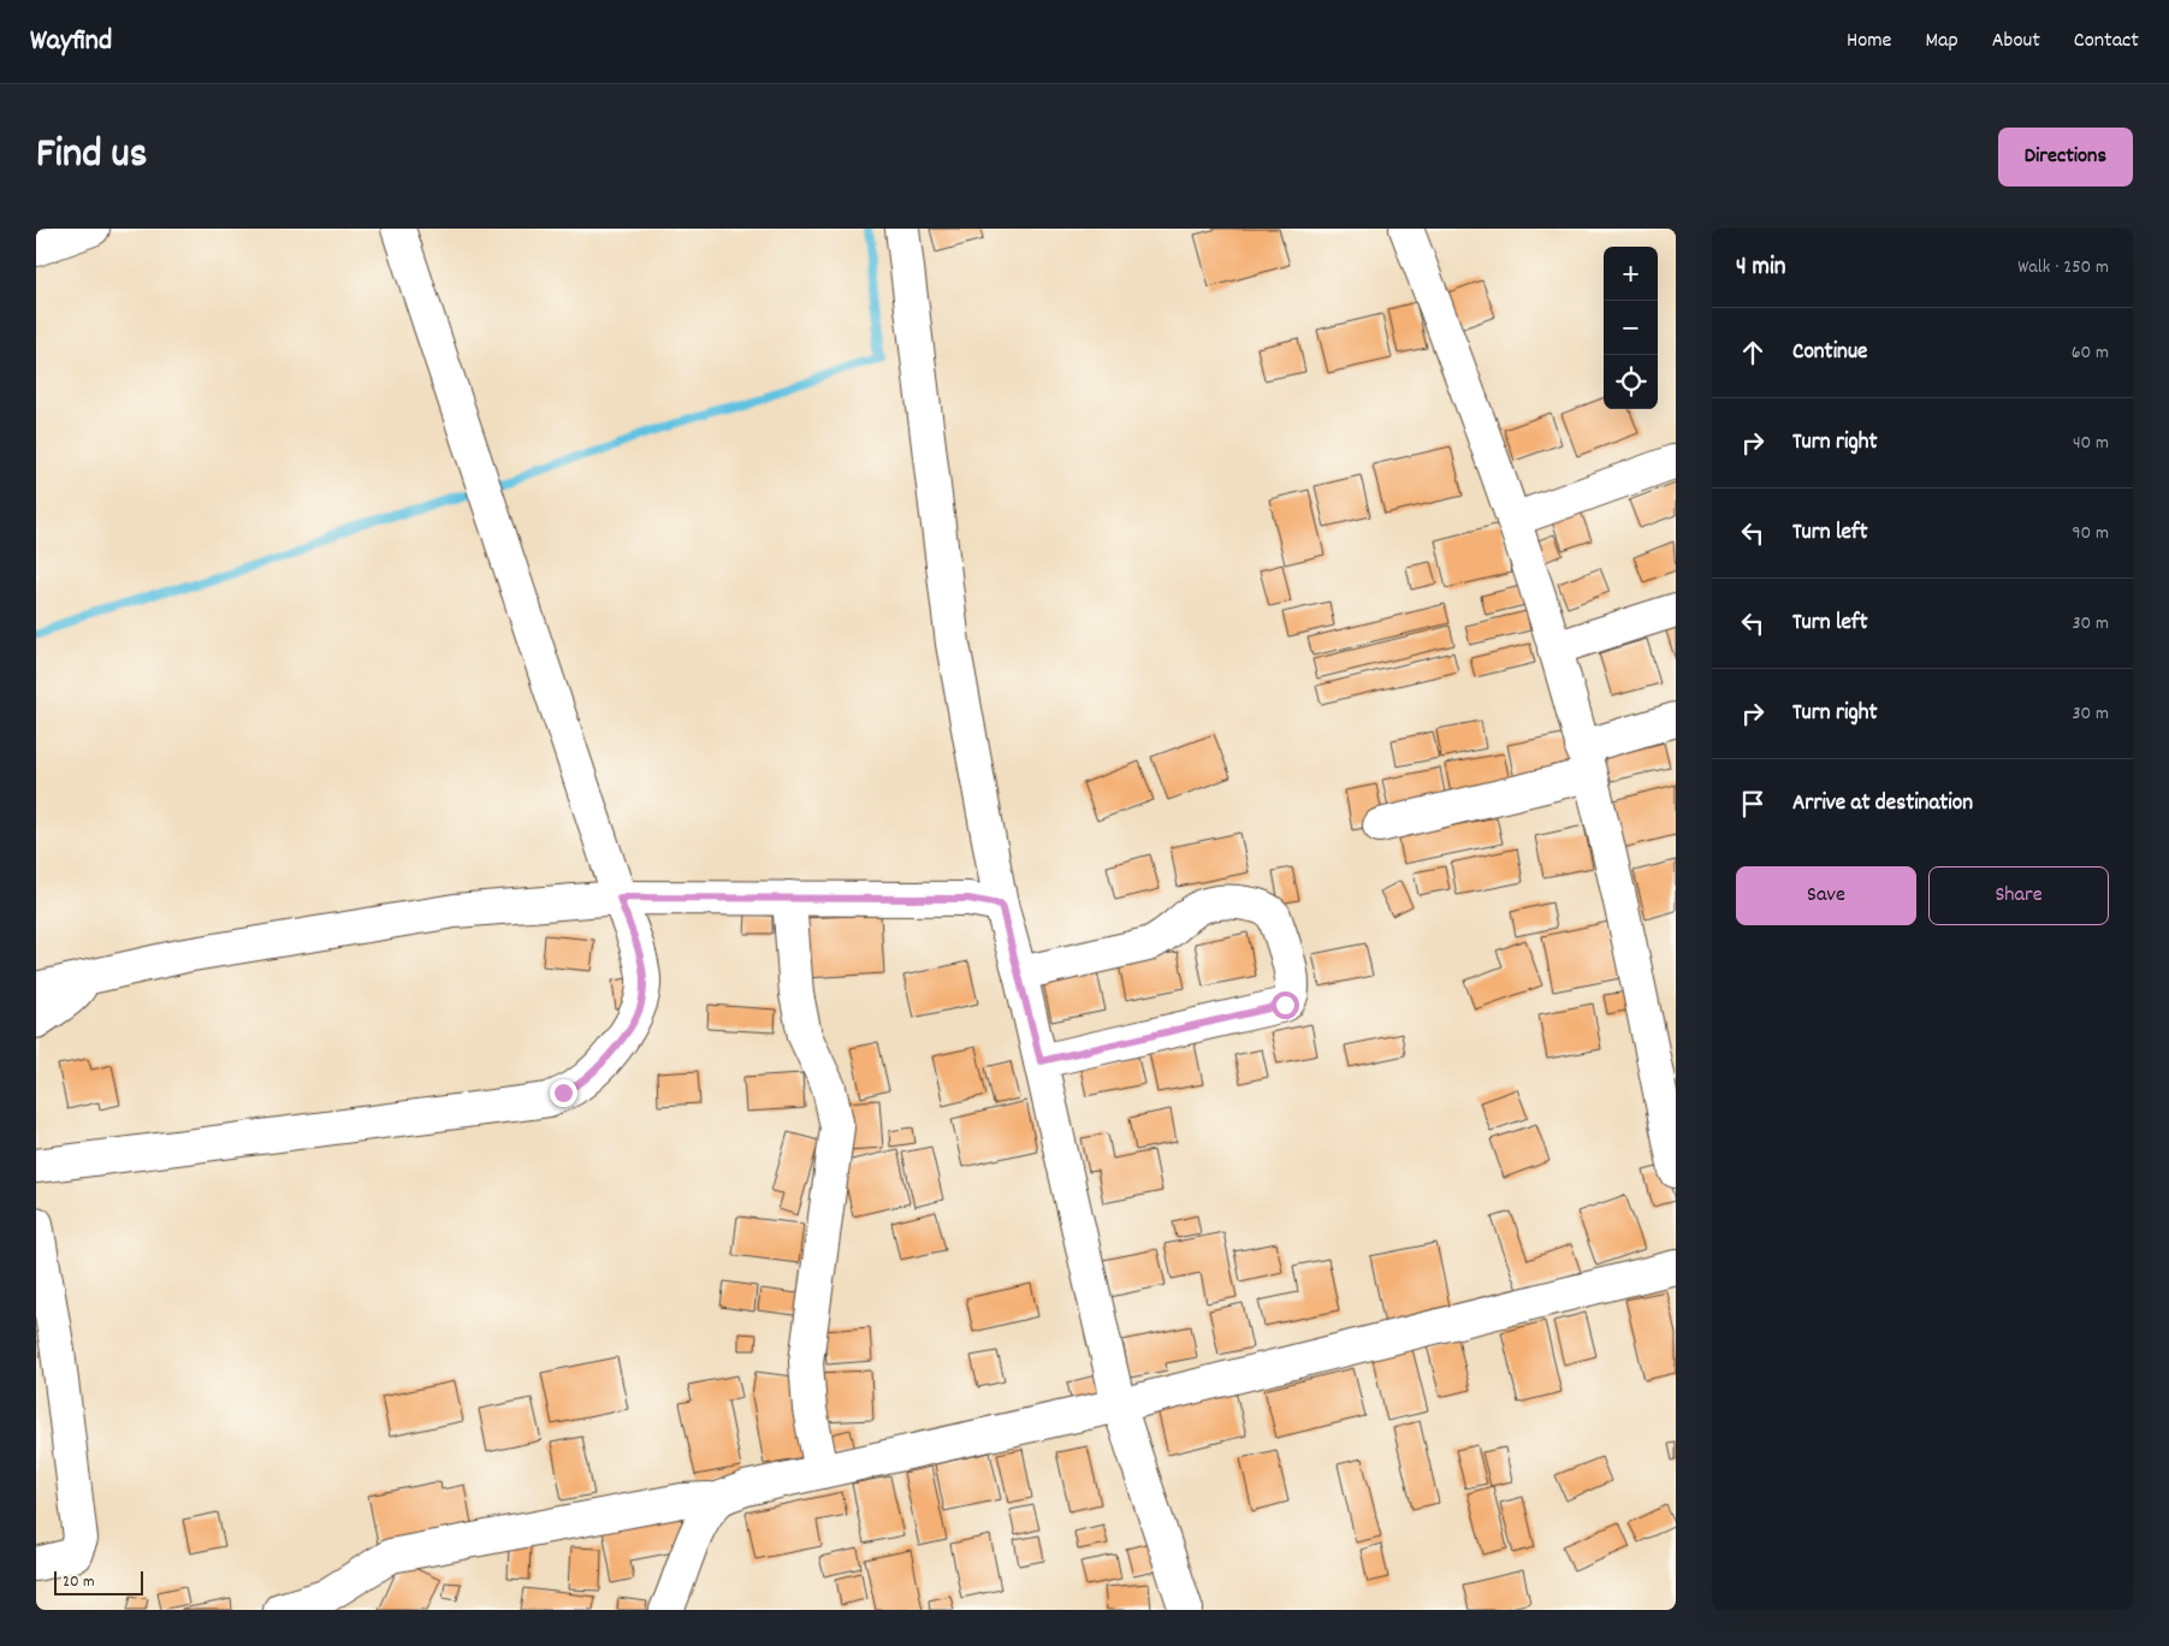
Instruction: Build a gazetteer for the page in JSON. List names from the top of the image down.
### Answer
{
  "scale_bar": "20 m",
  "page": {
    "header": "Wayfind",
    "nav": [
      "Home",
      "Map",
      "About",
      "Contact"
    ],
    "title": "Find us",
    "buttons": [
      "Directions",
      ["Save", "Share"]
    ],
    "heading": ["4 min", "Walk · 250 m"],
    "map_buttons": ["+", "−"],
    "list": [
      ["Continue", "60 m"],
      ["Turn right", "40 m"],
      ["Turn left", "90 m"],
      ["Turn left", "30 m"],
      ["Turn right", "30 m"],
      "Arrive at destination"
    ],
    "scale": "20 m"
  }
}
